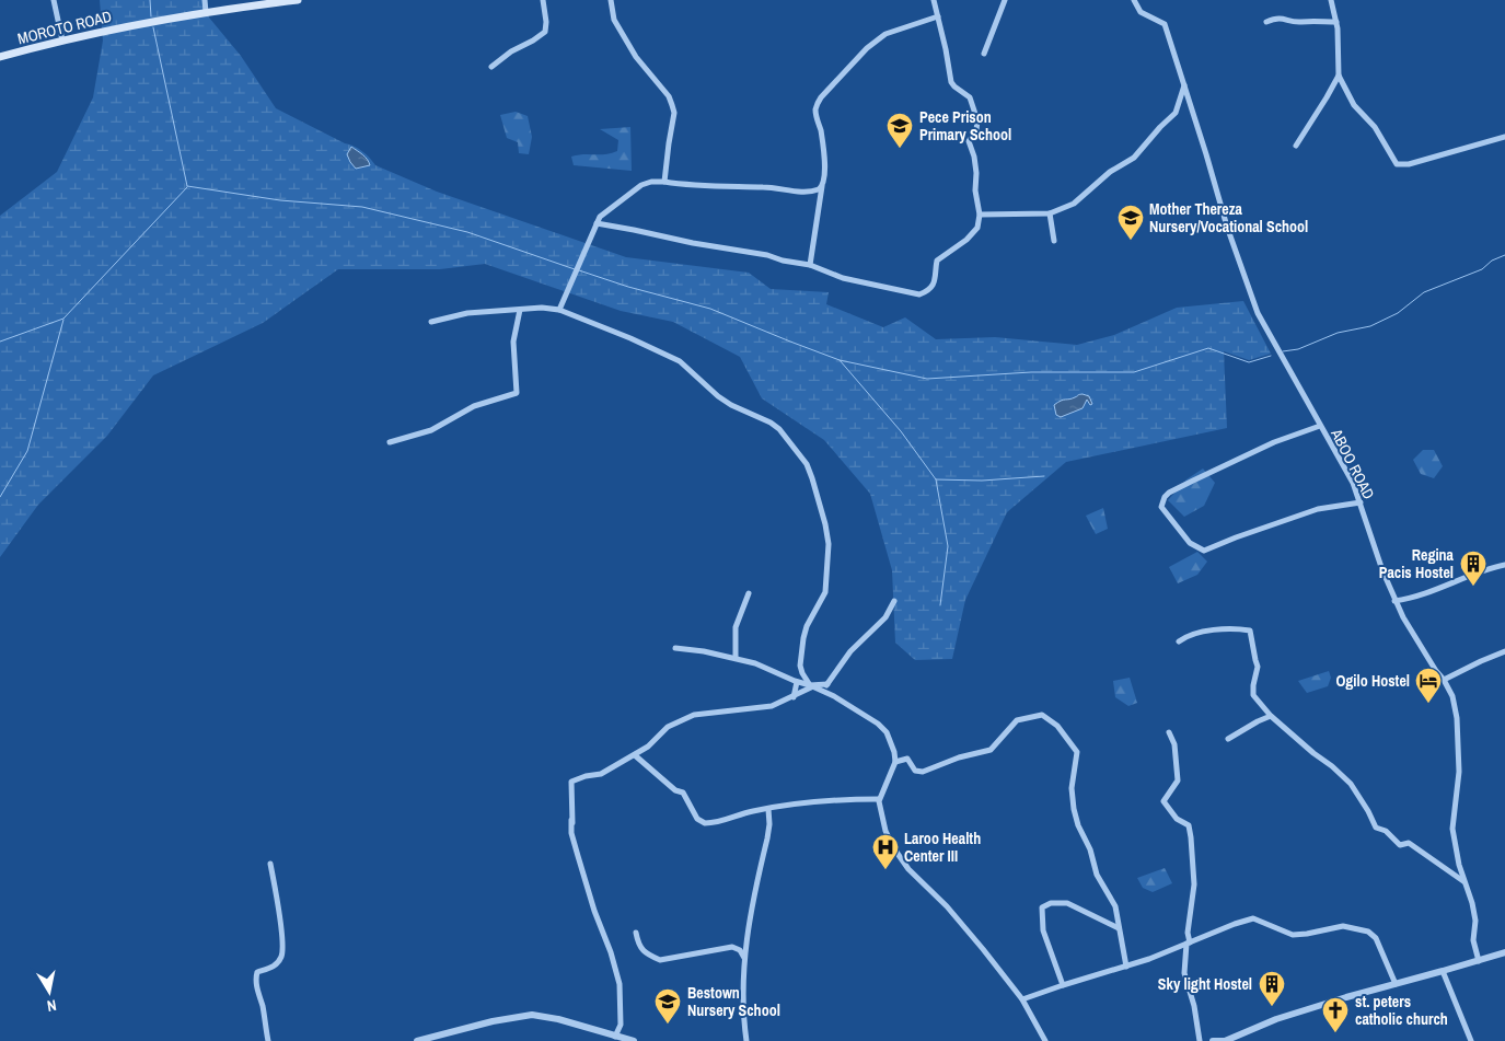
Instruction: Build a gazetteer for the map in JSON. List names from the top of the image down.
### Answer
{
  "streets": {
    "main road": ["MOROTO ROAD"],
    "street": ["ABOO ROAD"]
  },
  "places": {
    "school or university": ["Pece Prison Primary School", "Mother Thereza Nursery/Vocational School", "Bestown Nursery School"],
    "building": ["Regina Pacis Hostel", "Sky light Hostel"],
    "hotel": ["Ogilo Hostel"],
    "hospital": ["Laroo Health Center III"],
    "church": ["st. peters catholic church"]
  },
  "north": "bottom"
}
